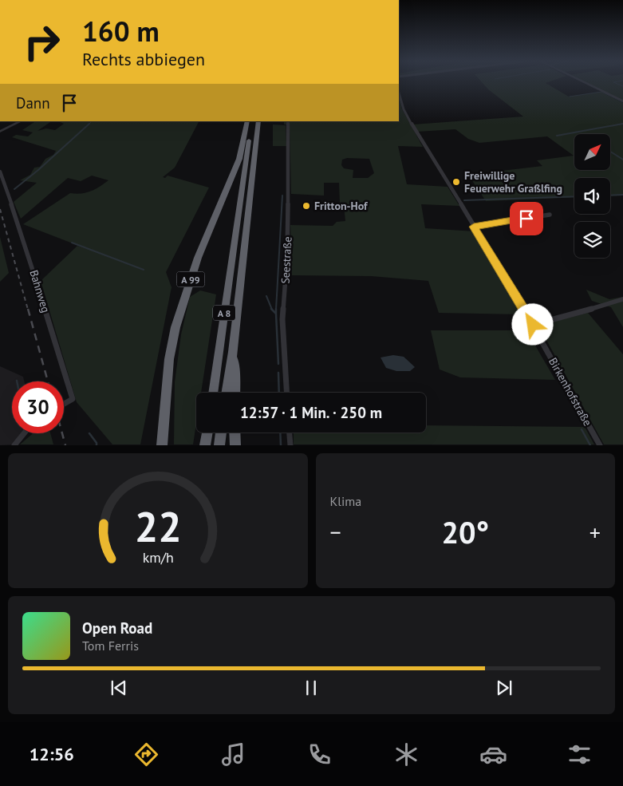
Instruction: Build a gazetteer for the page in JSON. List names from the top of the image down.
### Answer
{
  "streets": {
    "highway": ["A 99", "A 8"],
    "street": ["Seestraße", "Bahnweg", "Birkenhofstraße"]
  },
  "places": ["Freiwillige Feuerwehr Graßlfing", "Fritton-Hof"],
  "north": "top right",
  "page": {
    "turn": ["160 m", "Rechts abbiegen"],
    "then": "Dann",
    "limit": "30",
    "trip": "12:57 · 1 Min. · 250 m",
    "tile": "Klima",
    "heat": ["−", "20°", "+"],
    "song": ["Open Road", "Tom Ferris"],
    "tabs": "12:56",
    "gauge": ["22", "km/h"]
  }
}
